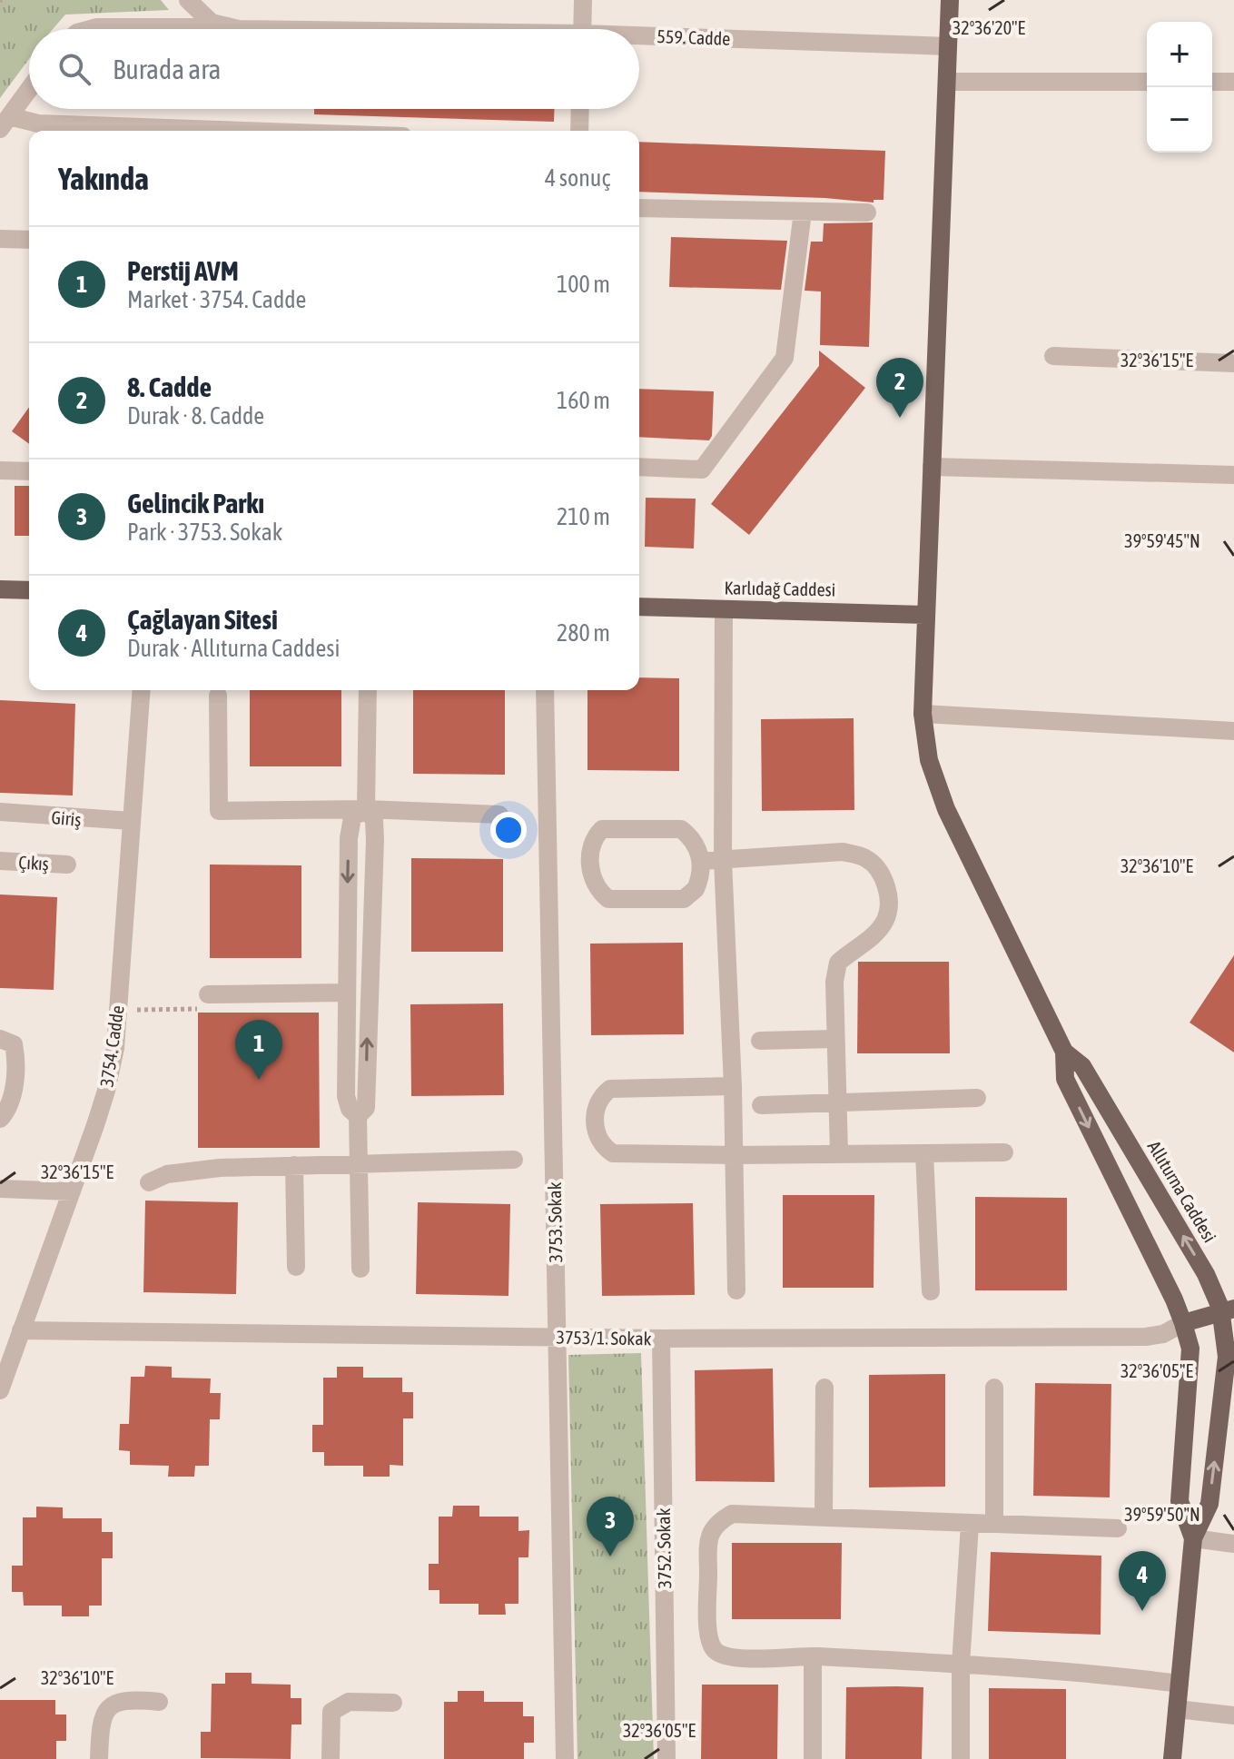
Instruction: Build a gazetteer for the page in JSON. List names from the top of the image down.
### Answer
{
  "streets": {
    "main road": ["Karlıdağ Caddesi", "Allıturna Caddesi"],
    "street": [
      "559. Cadde",
      "Giriş",
      "Çıkış",
      "3754. Cadde",
      "3753. Sokak",
      "3753/1. Sokak",
      "3752. Sokak"
    ]
  },
  "crossings": [
    ["559. Cadde", "Allıturna Caddesi"],
    ["Karlıdağ Caddesi", "Allıturna Caddesi"],
    ["Giriş", "3754. Cadde"],
    ["3754. Cadde", "3753/1. Sokak"],
    ["Allıturna Caddesi", "3753/1. Sokak"],
    ["3753. Sokak", "3753/1. Sokak"],
    ["3753/1. Sokak", "3752. Sokak"]
  ],
  "page": {
    "map_buttons": ["+", "−"],
    "search": "Burada ara",
    "heading": ["Yakında", "4 sonuç"],
    "list": [
      {
        "mark": "1",
        "name": "Perstij AVM",
        "note": "Market · 3754. Cadde",
        "value": "100 m"
      },
      {
        "mark": "2",
        "name": "8. Cadde",
        "note": "Durak · 8. Cadde",
        "value": "160 m"
      },
      {
        "mark": "3",
        "name": "Gelincik Parkı",
        "note": "Park · 3753. Sokak",
        "value": "210 m"
      },
      {
        "mark": "4",
        "name": "Çağlayan Sitesi",
        "note": "Durak · Allıturna Caddesi",
        "value": "280 m"
      }
    ],
    "pins": [
      "2",
      "1",
      "3",
      "4"
    ]
  },
  "coordinates": [
    "32°36'20\"E",
    "32°36'15\"E",
    "39°59'45\"N",
    "32°36'10\"E",
    "32°36'05\"E",
    "39°59'50\"N"
  ]
}
